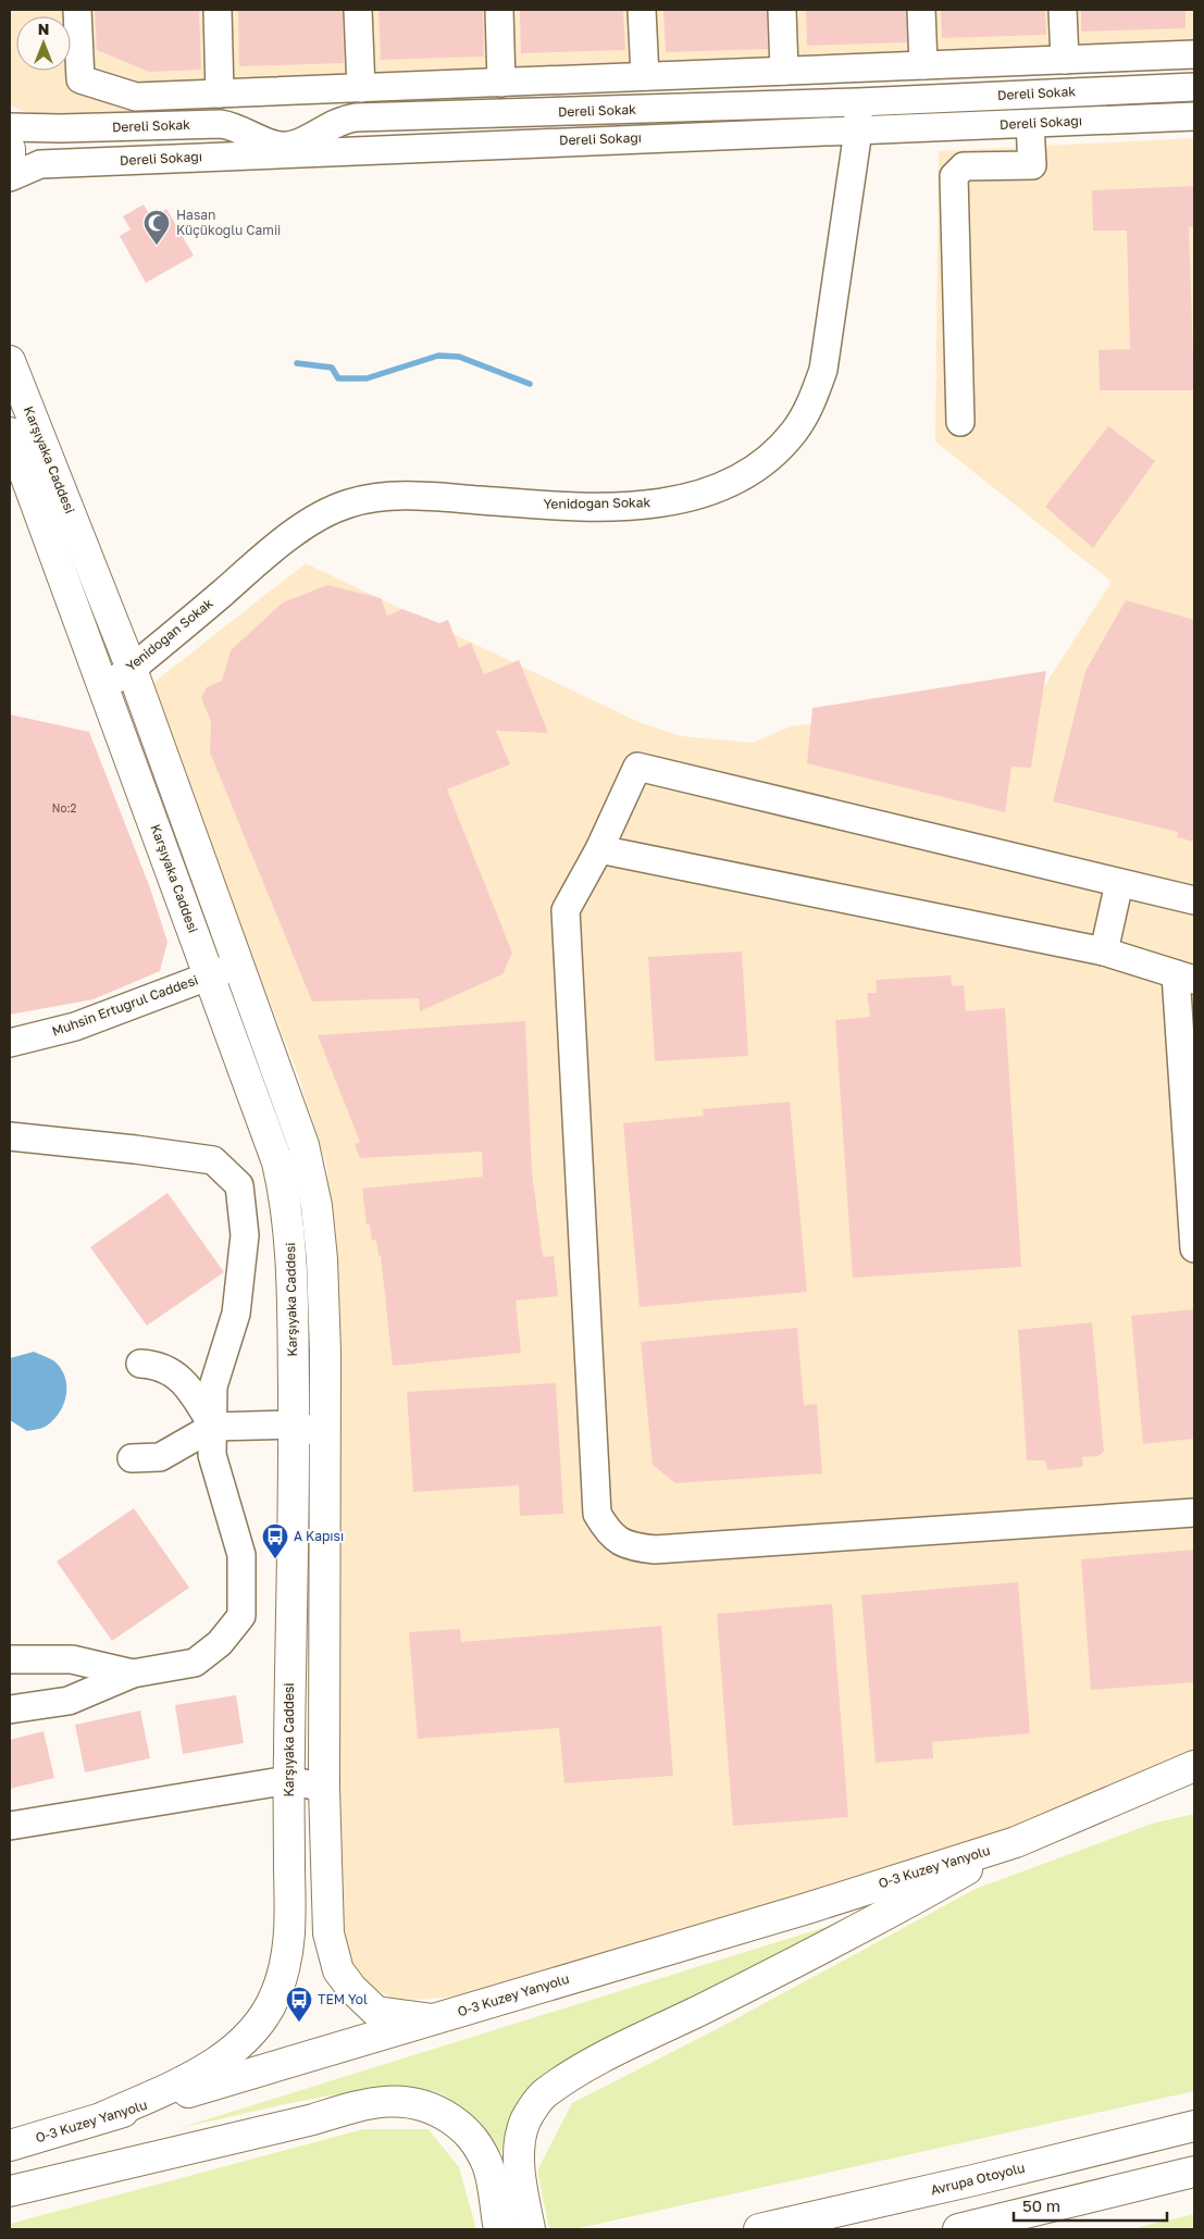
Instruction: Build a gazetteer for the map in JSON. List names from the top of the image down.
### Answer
{
  "streets": {
    "main road": ["Karşıyaka Caddesi", "O-3 Kuzey Yanyolu", "Avrupa Otoyolu"],
    "street": [
      "Dereli Sokak",
      "Dereli Sokağı",
      "Yenidoğan Sokak",
      "Muhsin Ertuğrul Caddesi"
    ]
  },
  "crossings": [
    ["Dereli Sokak", "Yenidoğan Sokak"],
    ["Dereli Sokağı", "Yenidoğan Sokak"],
    ["Karşıyaka Caddesi", "Yenidoğan Sokak"],
    ["Karşıyaka Caddesi", "Muhsin Ertuğrul Caddesi"],
    ["Karşıyaka Caddesi", "O-3 Kuzey Yanyolu"]
  ],
  "places": {
    "mosque": ["Hasan Küçükoğlu Camii"],
    "bus stop": ["A Kapısı", "TEM Yol"]
  },
  "house_numbers": ["No:2"],
  "scale_bar": "50 m",
  "north": "top"
}
